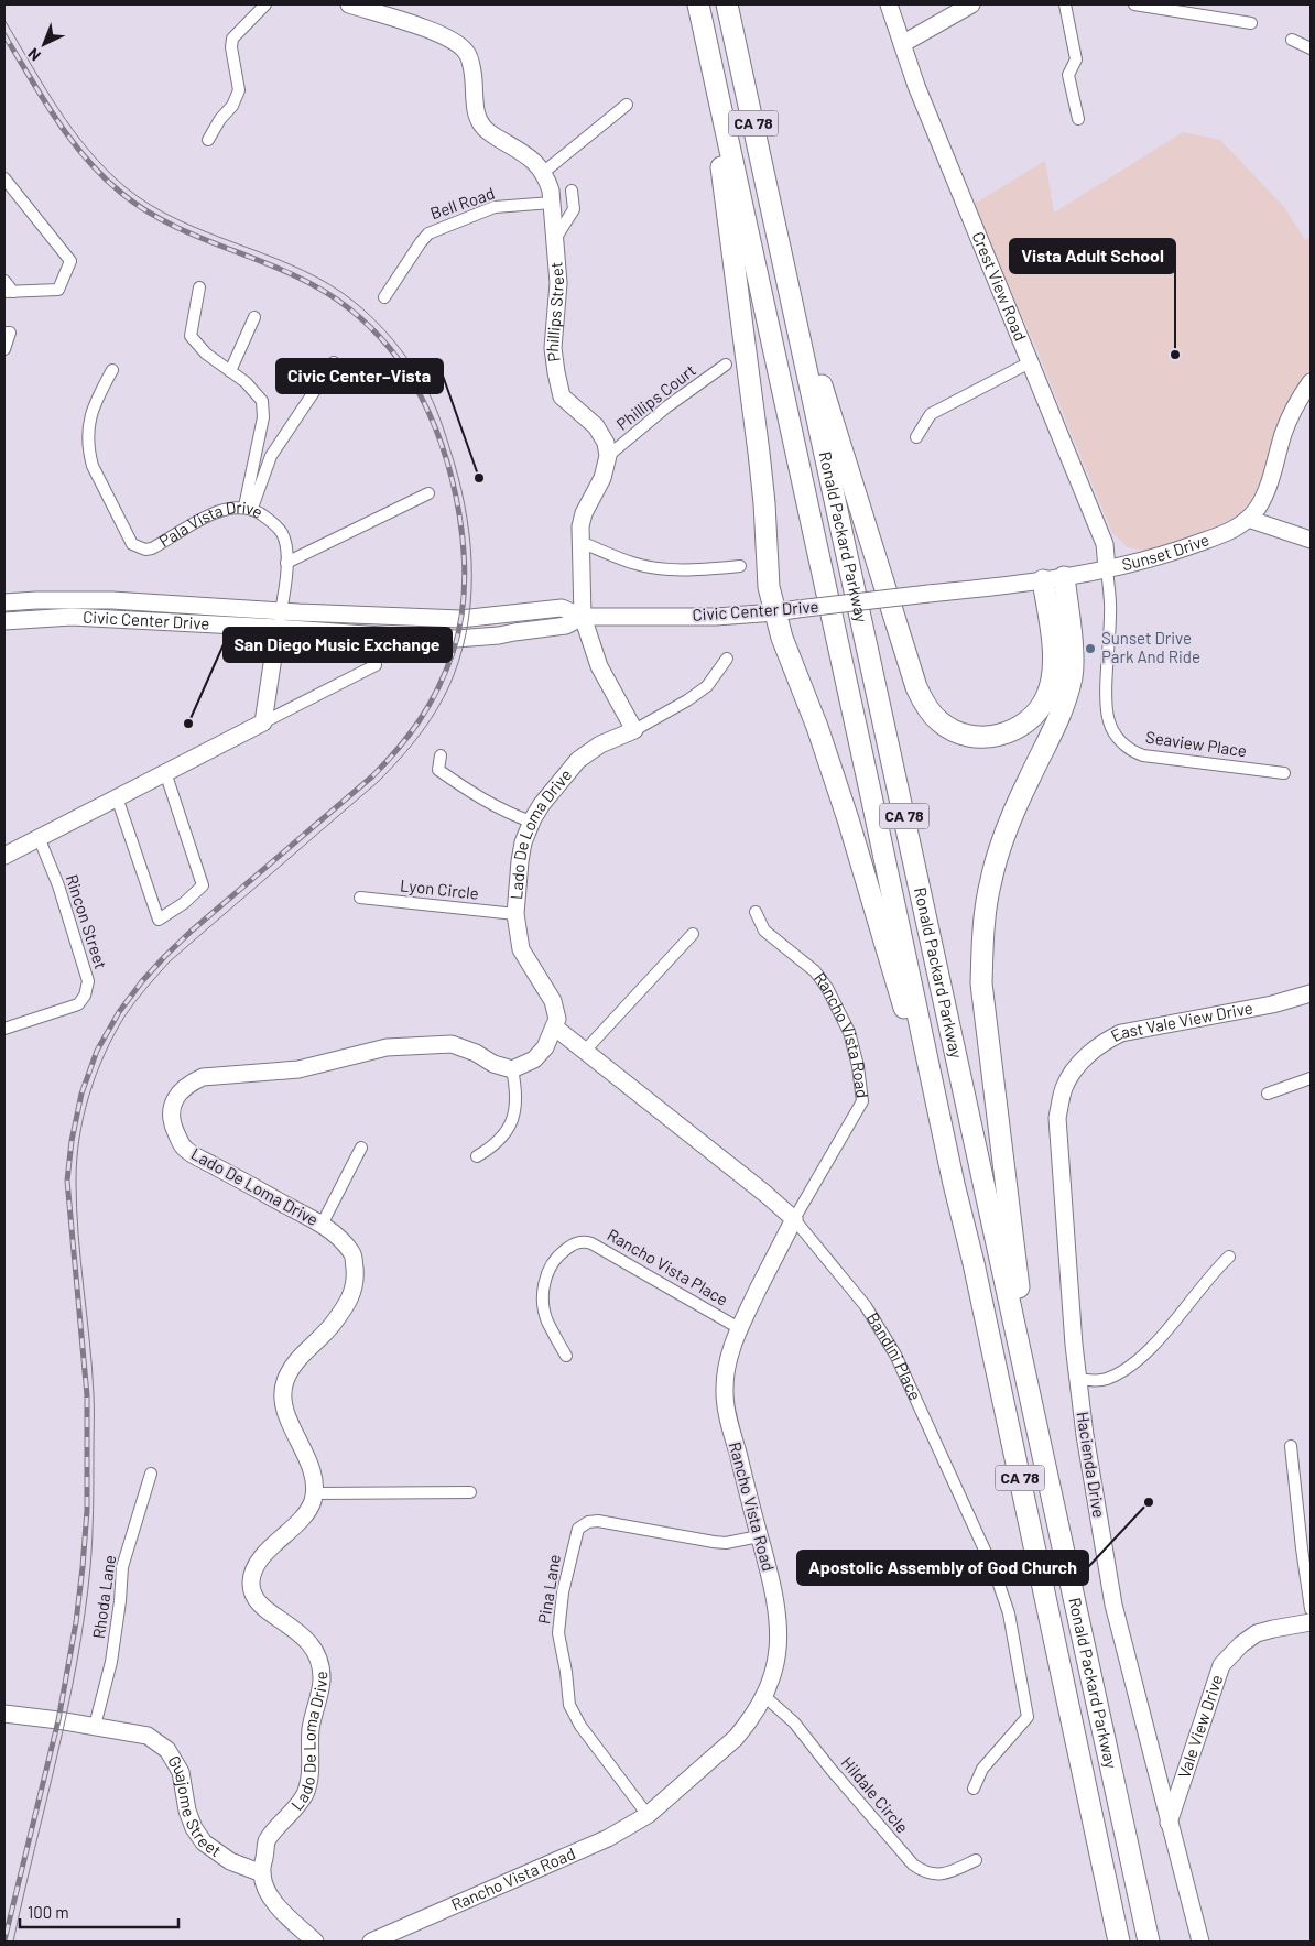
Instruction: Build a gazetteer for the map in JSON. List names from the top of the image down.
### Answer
{
  "streets": {
    "highway": ["CA 78", "Ronald Packard Parkway"],
    "street": [
      "Bell Road",
      "Crest View Road",
      "Phillips Street",
      "Phillips Court",
      "Pala Vista Drive",
      "Sunset Drive",
      "Civic Center Drive",
      "Seaview Place",
      "Lado De Loma Drive",
      "Lyon Circle",
      "Rincon Street",
      "East Vale View Drive",
      "Rancho Vista Road",
      "Rancho Vista Place",
      "Bandini Place",
      "Hacienda Drive",
      "Pina Lane",
      "Rhoda Lane",
      "Vale View Drive",
      "Hildale Circle",
      "Guajome Street"
    ]
  },
  "crossings": [
    ["Bell Road", "Phillips Street"],
    ["Crest View Road", "Sunset Drive"],
    ["Crest View Road", "Seaview Place"],
    ["Phillips Street", "Phillips Court"],
    ["Pala Vista Drive", "Civic Center Drive"],
    ["Sunset Drive", "Civic Center Drive"],
    ["Sunset Drive", "Seaview Place"],
    ["Lado De Loma Drive", "Lyon Circle"],
    ["Lado De Loma Drive", "Bandini Place"],
    ["Lado De Loma Drive", "Guajome Street"],
    ["East Vale View Drive", "Hacienda Drive"],
    ["Rancho Vista Road", "Rancho Vista Place"],
    ["Rancho Vista Road", "Bandini Place"],
    ["Rancho Vista Road", "Pina Lane"],
    ["Rancho Vista Road", "Hildale Circle"],
    ["Hacienda Drive", "Vale View Drive"],
    ["Rhoda Lane", "Guajome Street"]
  ],
  "places": [
    "Vista Adult School",
    "Civic Center–Vista",
    "Sunset Drive Park And Ride",
    "San Diego Music Exchange",
    "Apostolic Assembly of God Church"
  ],
  "scale_bar": "100 m",
  "north": "bottom left"
}
